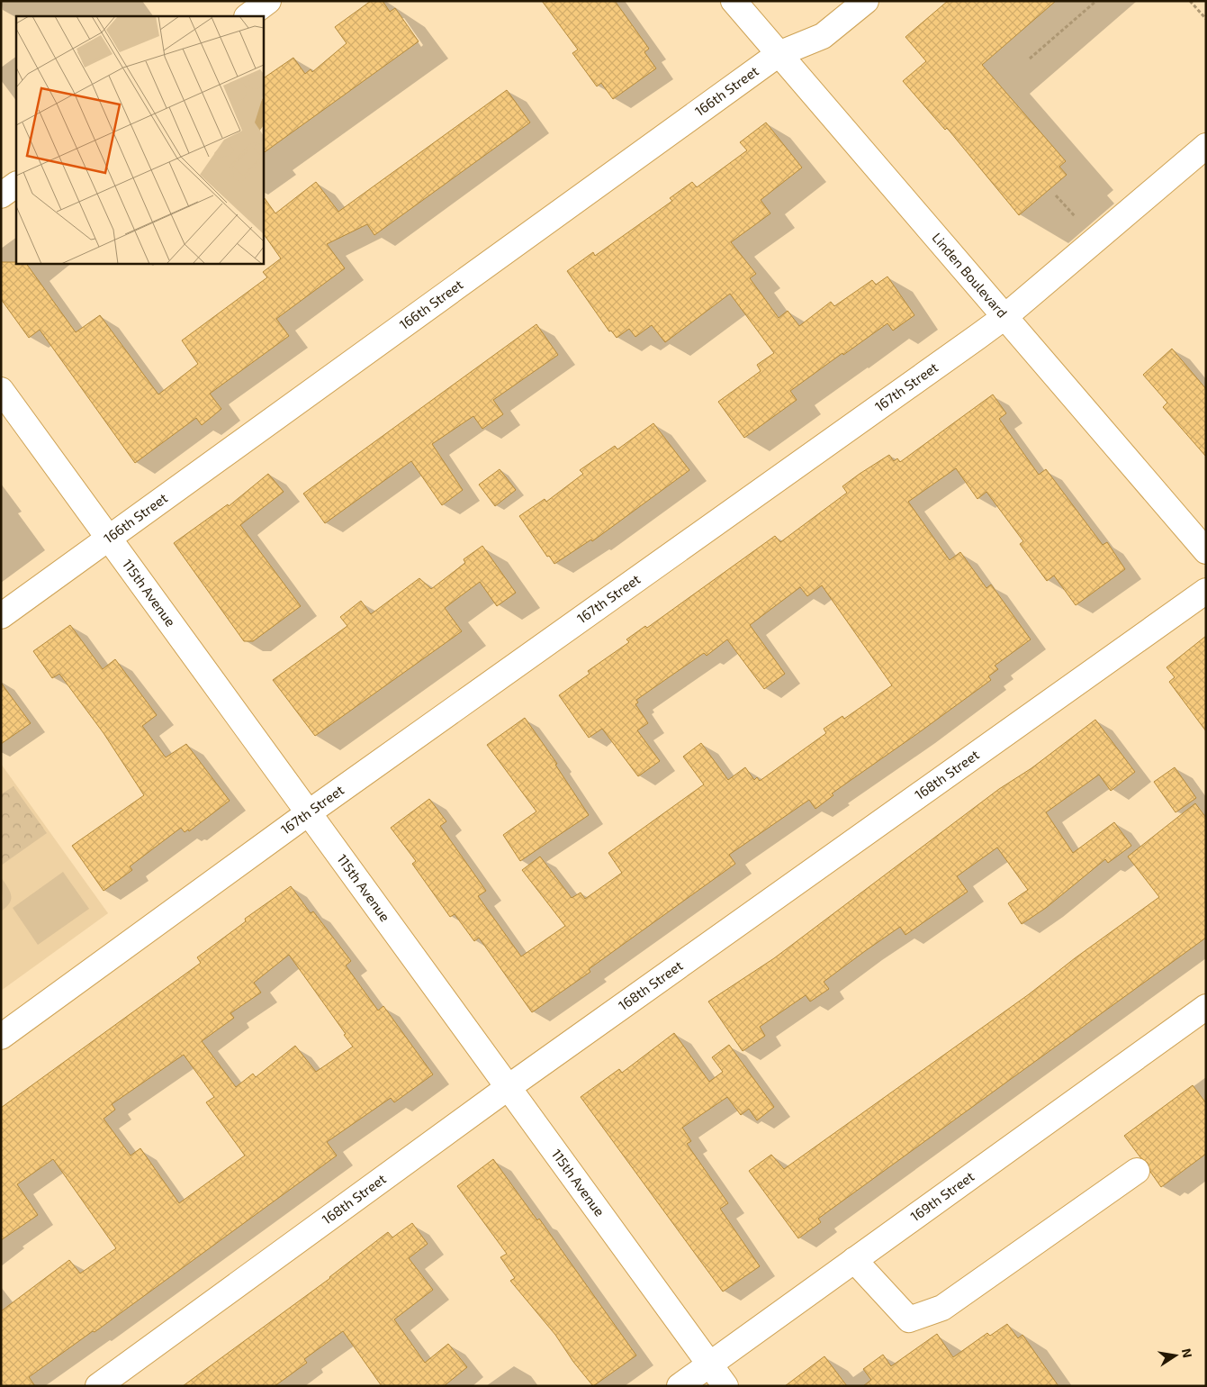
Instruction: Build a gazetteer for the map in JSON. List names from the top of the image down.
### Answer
{
  "streets": {
    "street": [
      "166th Street",
      "Linden Boulevard",
      "167th Street",
      "115th Avenue",
      "168th Street",
      "169th Street"
    ]
  },
  "crossings": [
    ["166th Street", "Linden Boulevard"],
    ["166th Street", "115th Avenue"],
    ["Linden Boulevard", "167th Street"],
    ["167th Street", "115th Avenue"],
    ["115th Avenue", "168th Street"],
    ["115th Avenue", "169th Street"]
  ],
  "north": "right"
}
